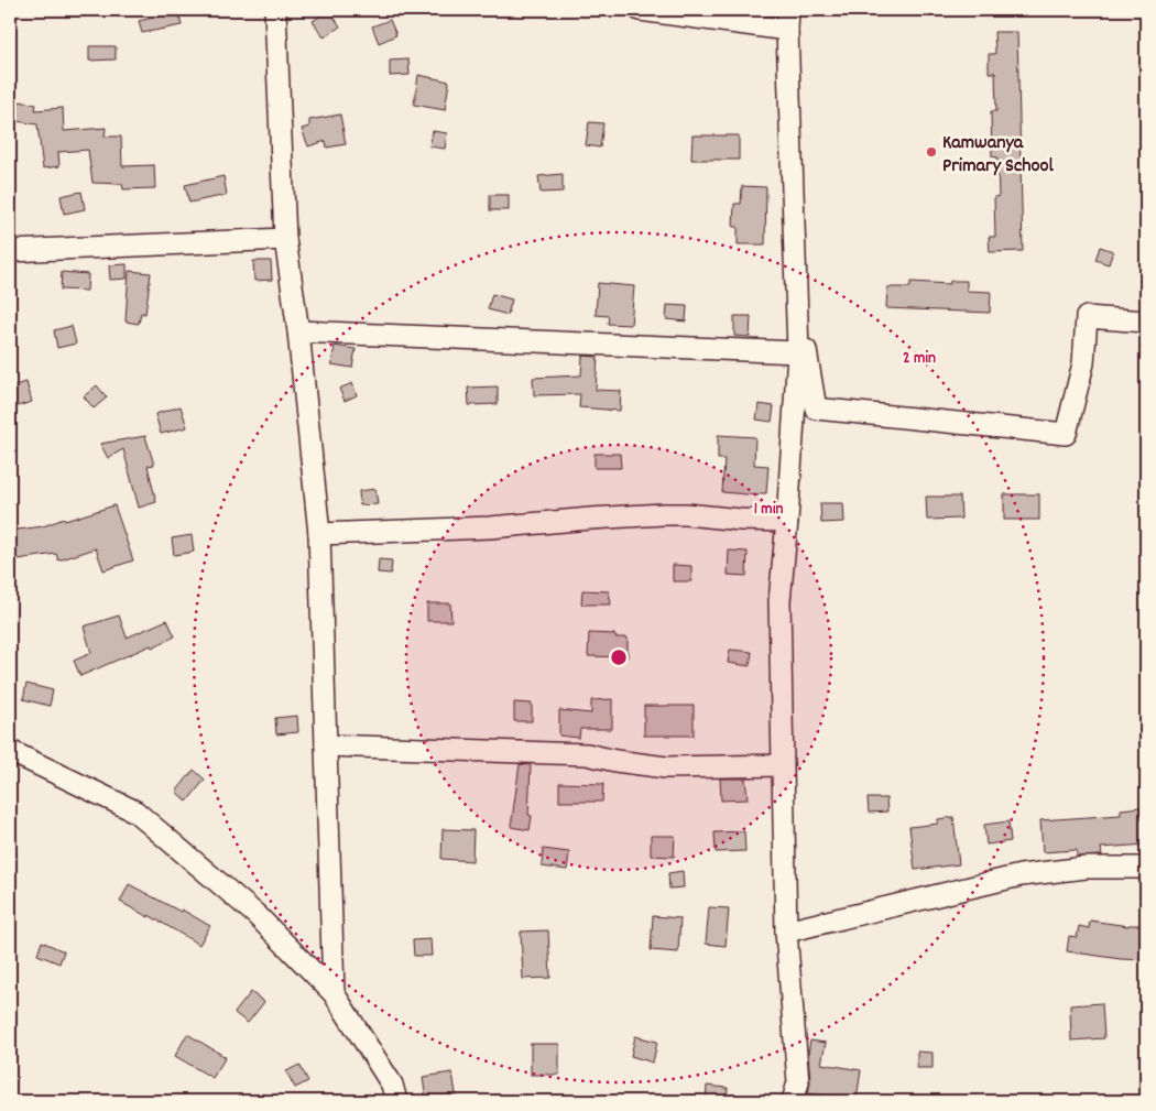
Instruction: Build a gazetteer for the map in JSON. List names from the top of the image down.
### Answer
{
  "places": ["Kamwanya Primary School"],
  "rings": ["2 min", "1 min"]
}
